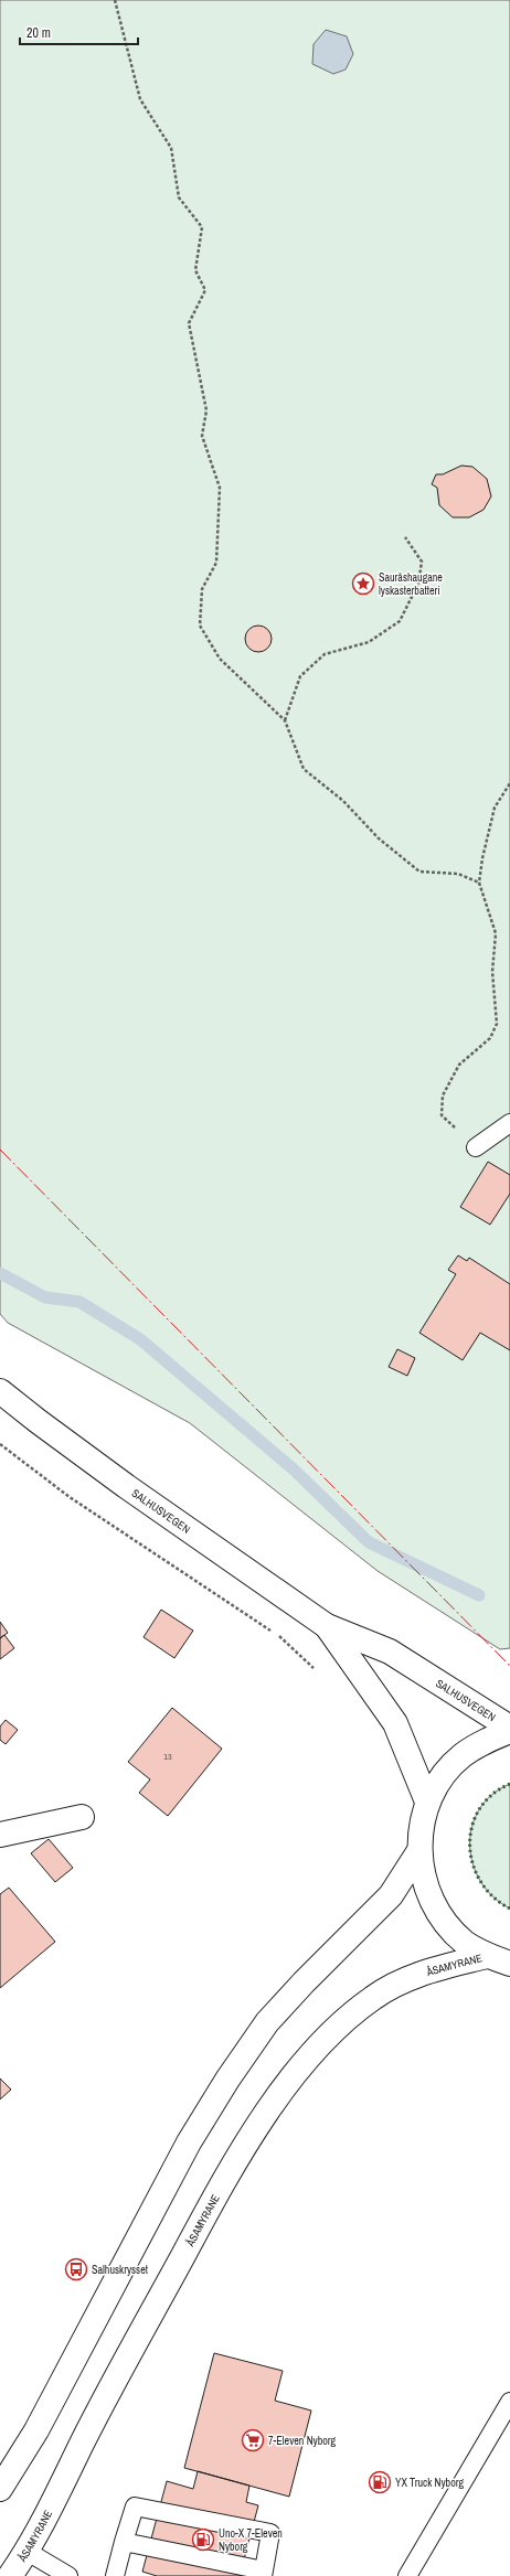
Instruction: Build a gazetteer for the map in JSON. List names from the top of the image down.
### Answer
{
  "streets": {
    "main road": ["SALHUSVEGEN", "ÅSAMYRANE"]
  },
  "places": {
    "place": ["Sauråshaugane lyskasterbatteri"],
    "bus stop": ["Salhuskrysset"],
    "supermarket": ["7-Eleven Nyborg"],
    "fuel station": ["YX Truck Nyborg", "Uno-X 7-Eleven Nyborg"]
  },
  "house_numbers": ["13"],
  "scale_bar": "20 m"
}
